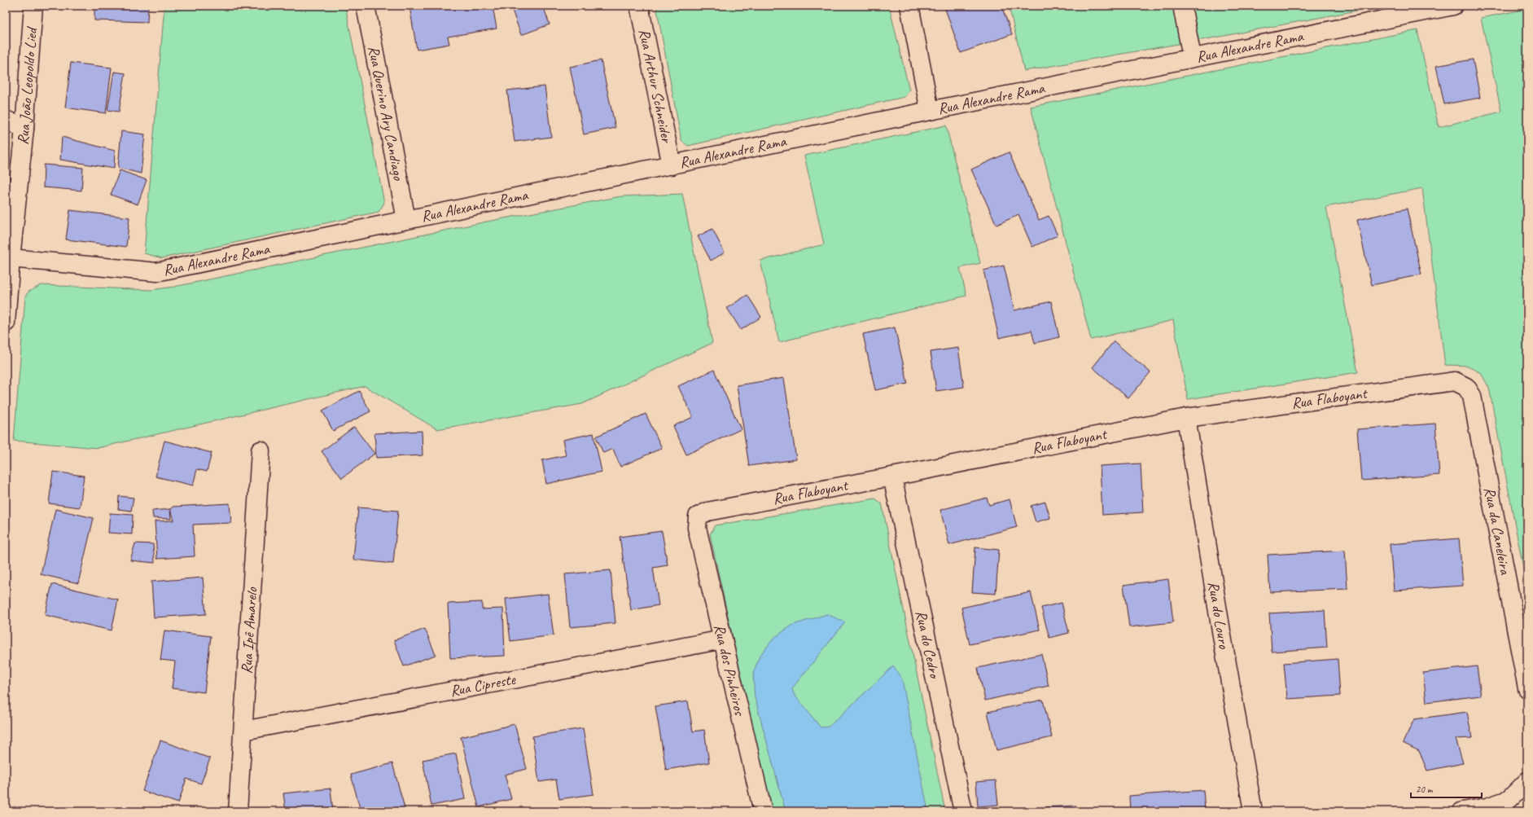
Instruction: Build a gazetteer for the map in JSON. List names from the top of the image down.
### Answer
{
  "streets": {
    "street": [
      "Rua Alexandre Rama",
      "Rua Arthur Schneider",
      "Rua João Leopoldo Lied",
      "Rua Querino Ary Candiago",
      "Rua Flaboyant",
      "Rua da Caneleira",
      "Rua do Louro",
      "Rua Ipê Amarelo",
      "Rua do Cedro",
      "Rua dos Pinheiros",
      "Rua Cipreste"
    ]
  },
  "crossings": [
    ["Rua Alexandre Rama", "Rua Arthur Schneider"],
    ["Rua Alexandre Rama", "Rua João Leopoldo Lied"],
    ["Rua Alexandre Rama", "Rua Querino Ary Candiago"],
    ["Rua Flaboyant", "Rua da Caneleira"],
    ["Rua Flaboyant", "Rua do Louro"],
    ["Rua Flaboyant", "Rua do Cedro"],
    ["Rua Flaboyant", "Rua dos Pinheiros"],
    ["Rua Ipê Amarelo", "Rua Cipreste"],
    ["Rua dos Pinheiros", "Rua Cipreste"]
  ],
  "scale_bar": "20 m"
}
